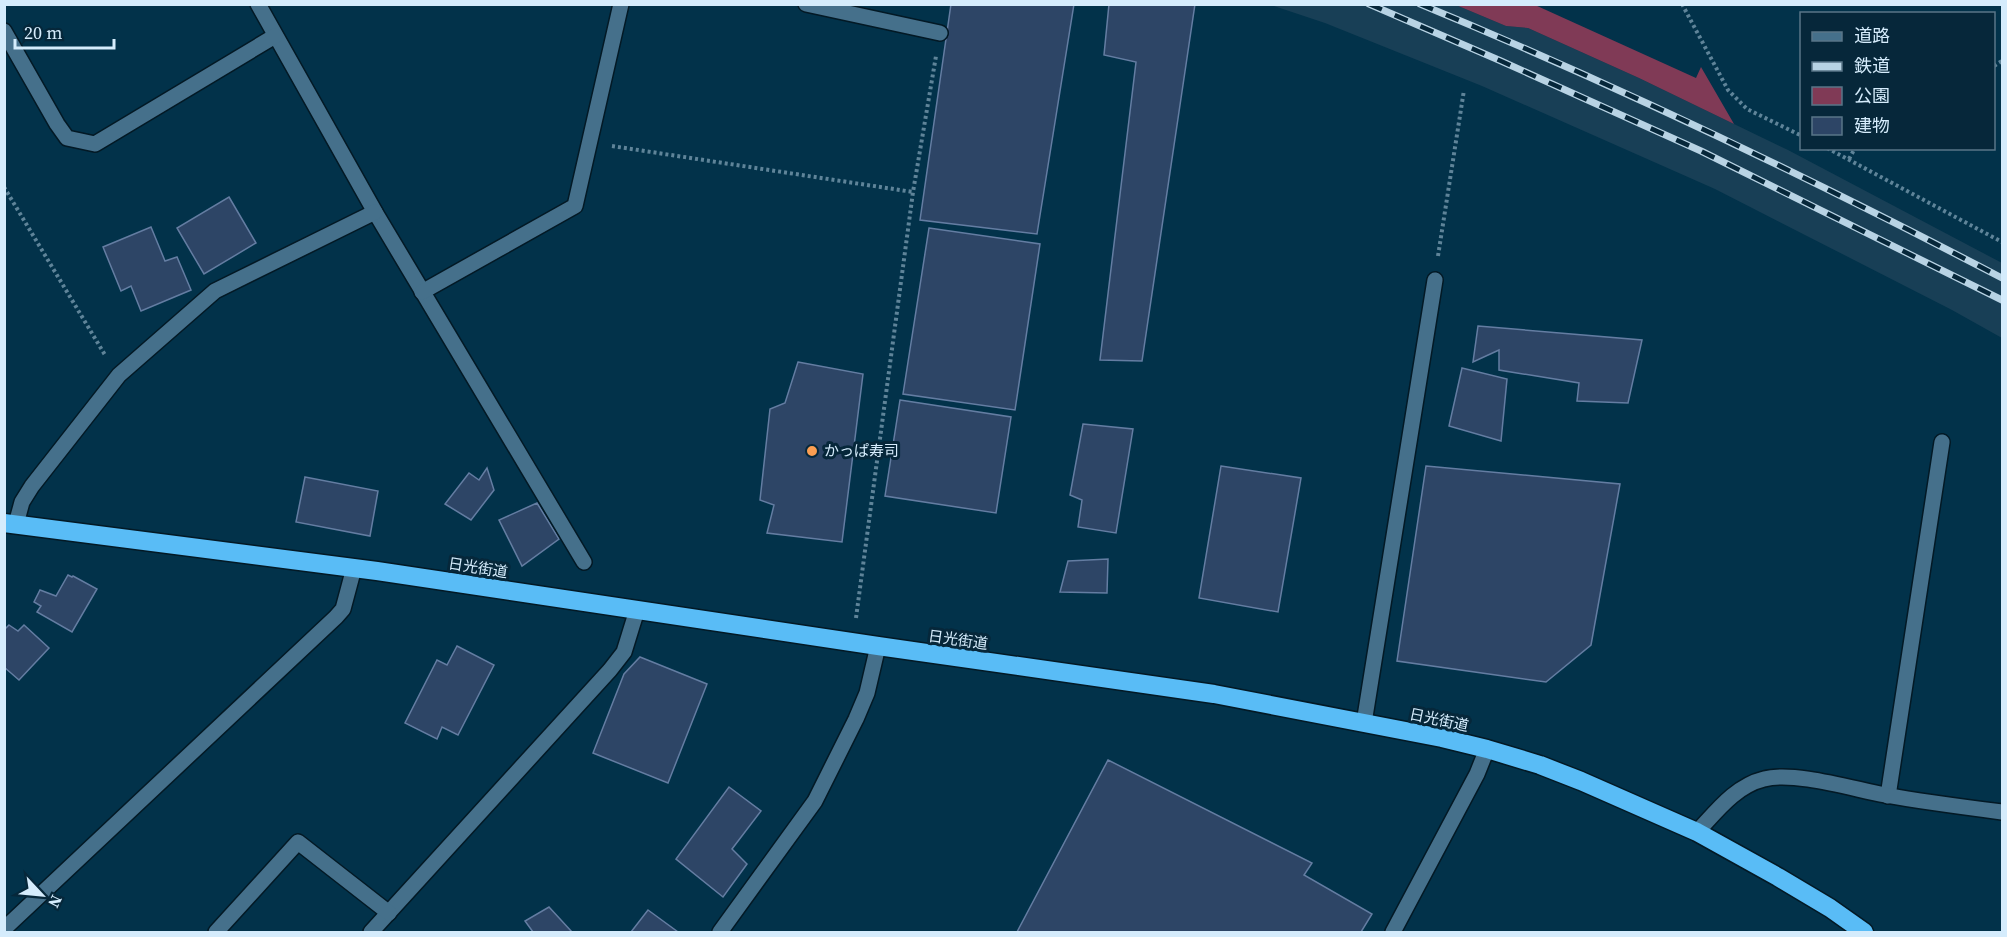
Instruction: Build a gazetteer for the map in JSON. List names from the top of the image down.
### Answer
{
  "streets": {
    "highway": ["日光街道"]
  },
  "places": ["かっぱ寿司"],
  "legend": [
    "道路",
    "鉄道",
    "公園",
    "建物"
  ],
  "scale_bar": "20 m",
  "north": "bottom right"
}
